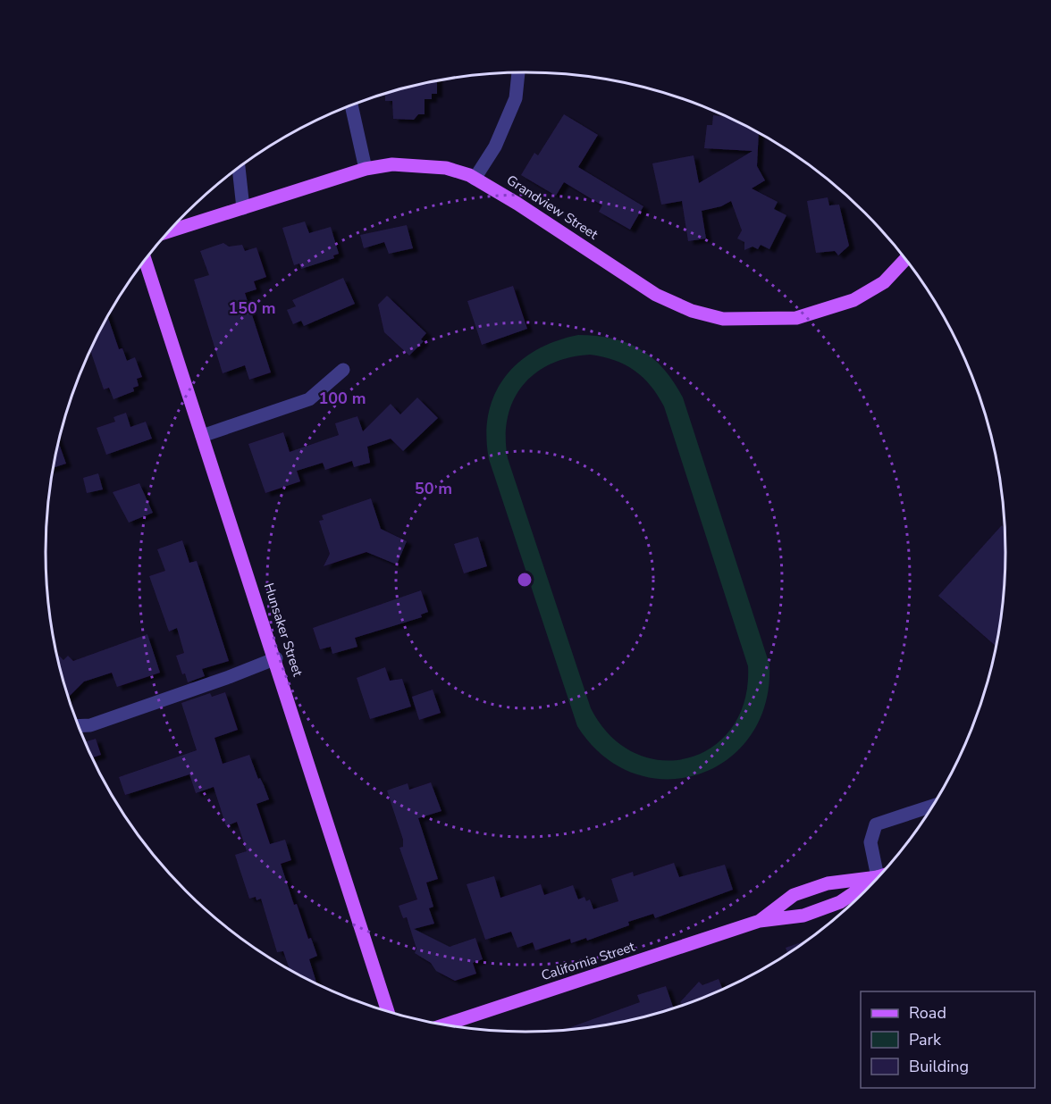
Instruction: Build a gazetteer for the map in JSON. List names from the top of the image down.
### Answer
{
  "streets": {
    "main road": ["Grandview Street", "Hunsaker Street", "California Street"]
  },
  "legend": ["Road", "Park", "Building"],
  "rings": ["150 m", "100 m", "50 m"]
}
